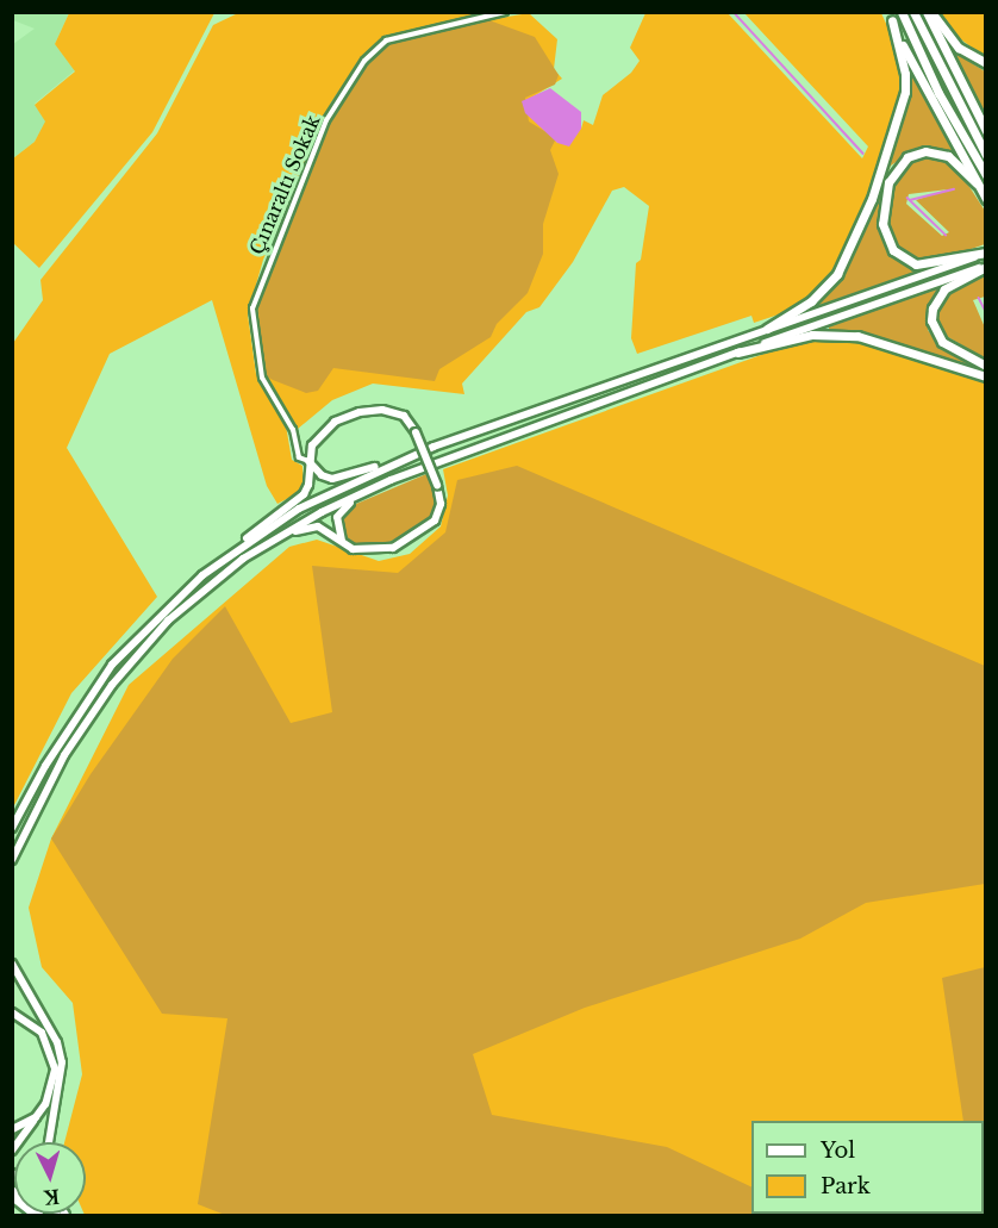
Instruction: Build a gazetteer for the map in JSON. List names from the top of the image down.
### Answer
{
  "streets": {
    "street": ["Çınaraltı Sokak"]
  },
  "legend": ["Yol", "Park"],
  "north": "bottom"
}
